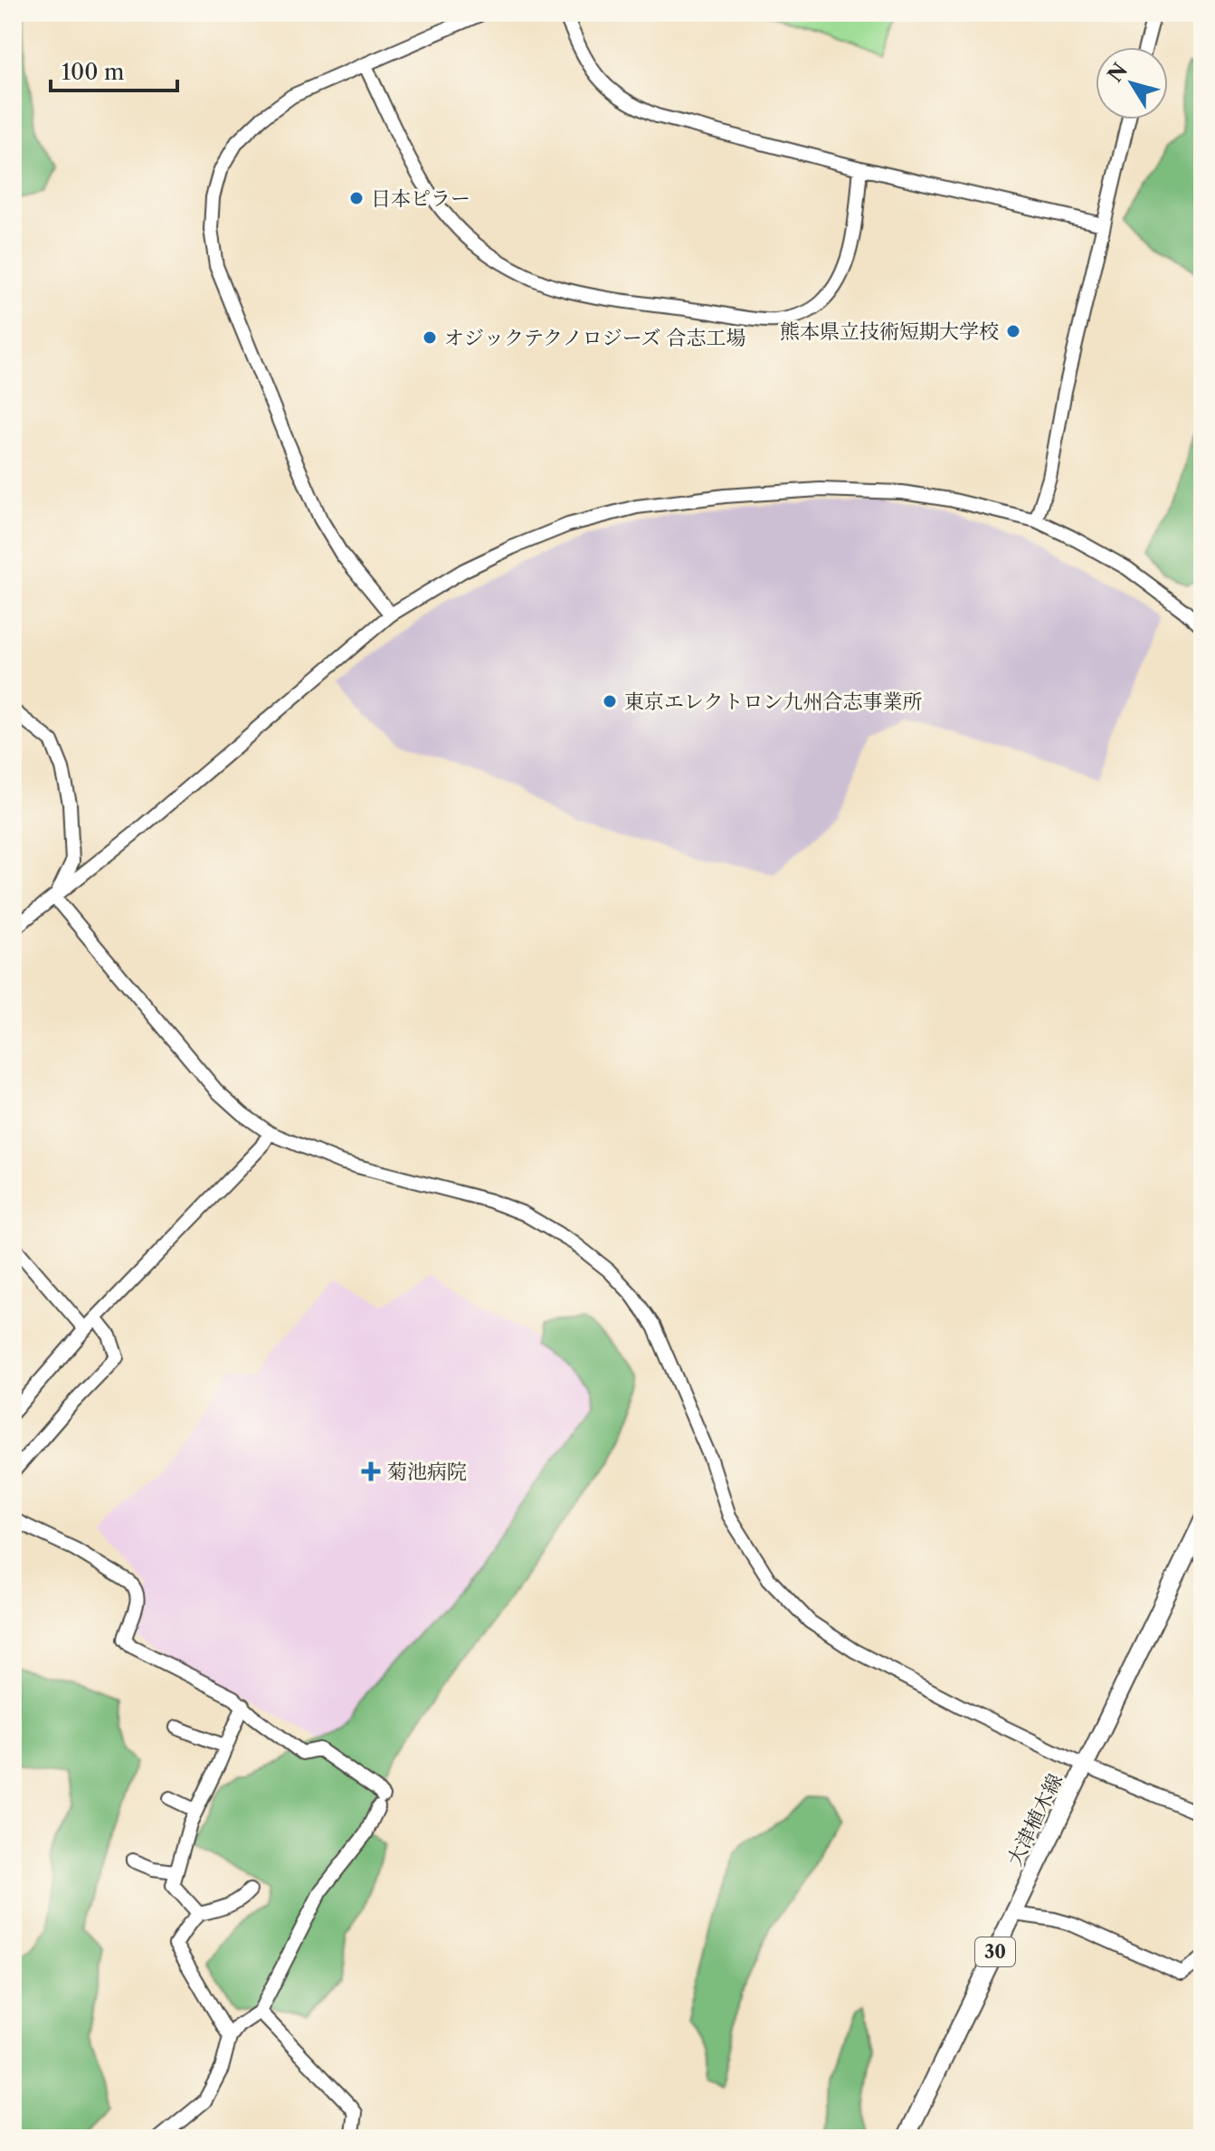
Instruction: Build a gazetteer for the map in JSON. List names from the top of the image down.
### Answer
{
  "streets": {
    "main road": ["大津植木線", "30"]
  },
  "places": {
    "other": [
      "日本ピラー",
      "熊本県立技術短期大学校",
      "オジックテクノロジーズ 合志工場",
      "東京エレクトロン九州合志事業所"
    ],
    "health": ["菊池病院"]
  },
  "scale_bar": "100 m",
  "north": "top left"
}
